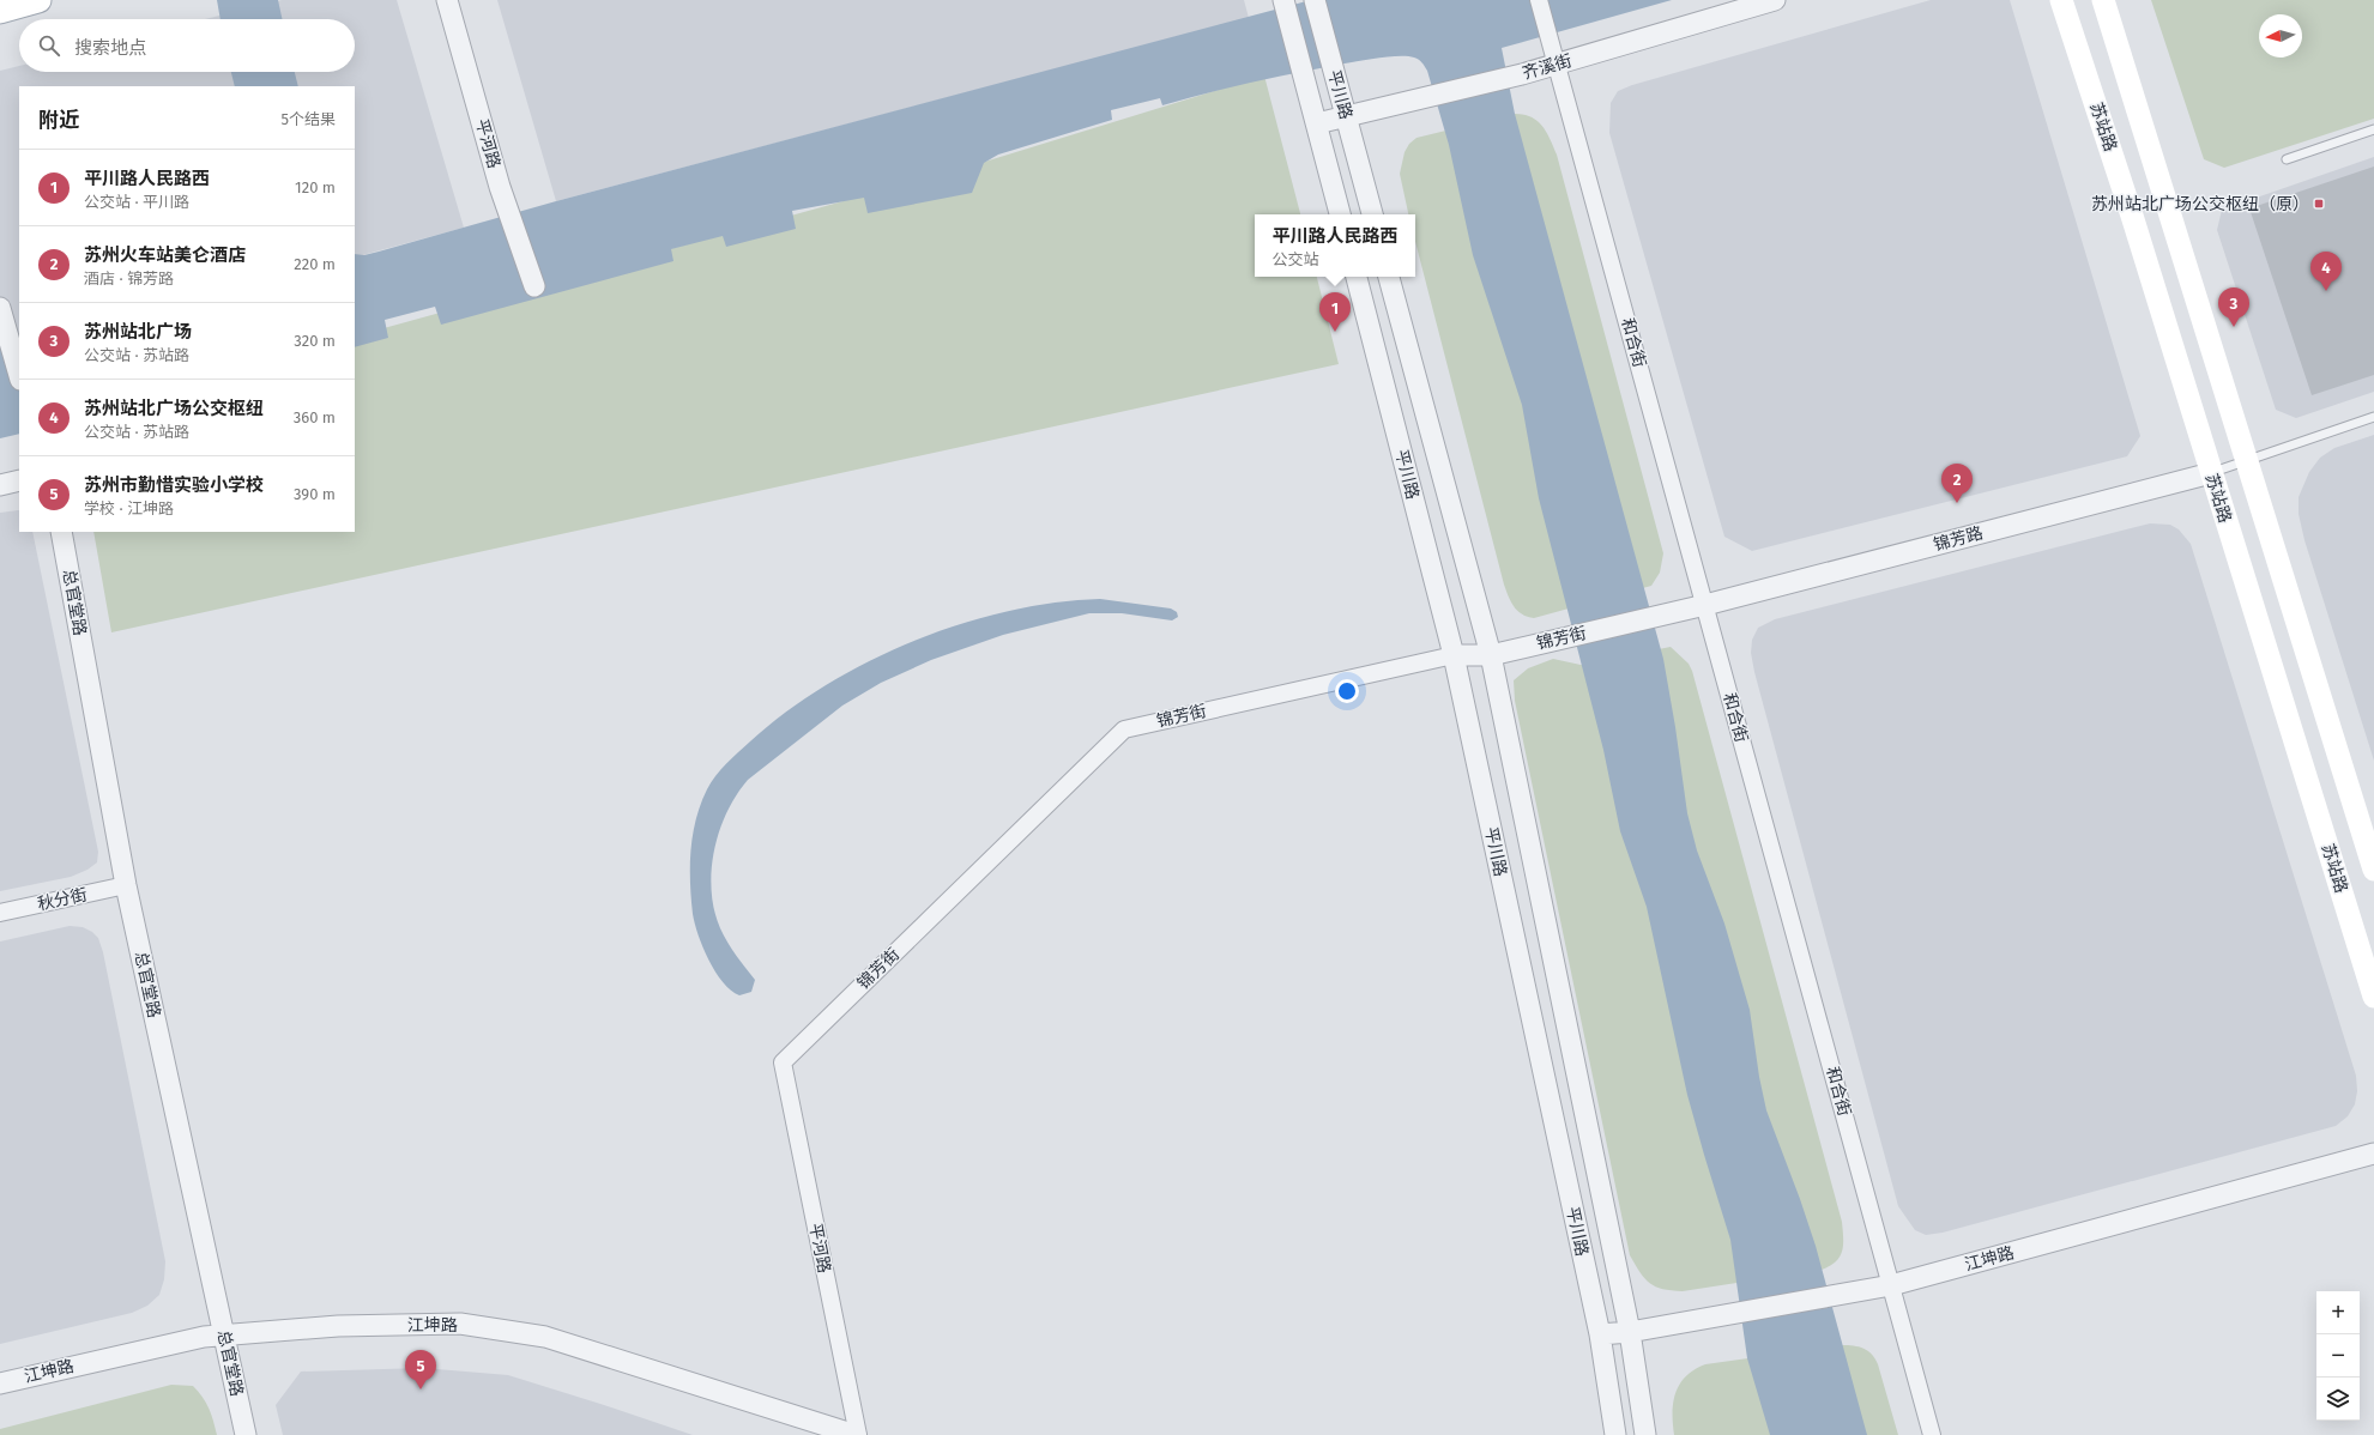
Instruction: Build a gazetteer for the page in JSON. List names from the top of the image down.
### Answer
{
  "streets": {
    "main road": ["苏站路"],
    "street": [
      "齐溪街",
      "平川路",
      "平河路",
      "和合街",
      "锦芳路",
      "总官堂路",
      "锦芳街",
      "秋分街",
      "江坤路"
    ]
  },
  "crossings": [
    ["齐溪街", "平川路"],
    ["齐溪街", "和合街"],
    ["平川路", "锦芳街"],
    ["平川路", "江坤路"],
    ["苏站路", "锦芳路"],
    ["平河路", "锦芳街"],
    ["平河路", "江坤路"],
    ["和合街", "锦芳路"],
    ["和合街", "锦芳街"],
    ["和合街", "江坤路"],
    ["锦芳路", "锦芳街"],
    ["总官堂路", "秋分街"],
    ["总官堂路", "江坤路"]
  ],
  "places": {
    "transit": ["苏州站北广场公交枢纽（原）"]
  },
  "north": "left",
  "page": {
    "search": "搜索地点",
    "heading": ["附近", "5个结果"],
    "list": [
      {
        "mark": "1",
        "name": "平川路人民路西",
        "note": "公交站 · 平川路",
        "value": "120 m"
      },
      {
        "mark": "2",
        "name": "苏州火车站美仑酒店",
        "note": "酒店 · 锦芳路",
        "value": "220 m"
      },
      {
        "mark": "3",
        "name": "苏州站北广场",
        "note": "公交站 · 苏站路",
        "value": "320 m"
      },
      {
        "mark": "4",
        "name": "苏州站北广场公交枢纽",
        "note": "公交站 · 苏站路",
        "value": "360 m"
      },
      {
        "mark": "5",
        "name": "苏州市勤惜实验小学校",
        "note": "学校 · 江坤路",
        "value": "390 m"
      }
    ],
    "popup": ["平川路人民路西", "公交站"],
    "pins": [
      "4",
      "3",
      "1",
      "2",
      "5"
    ],
    "map_buttons": ["+", "−"]
  }
}
